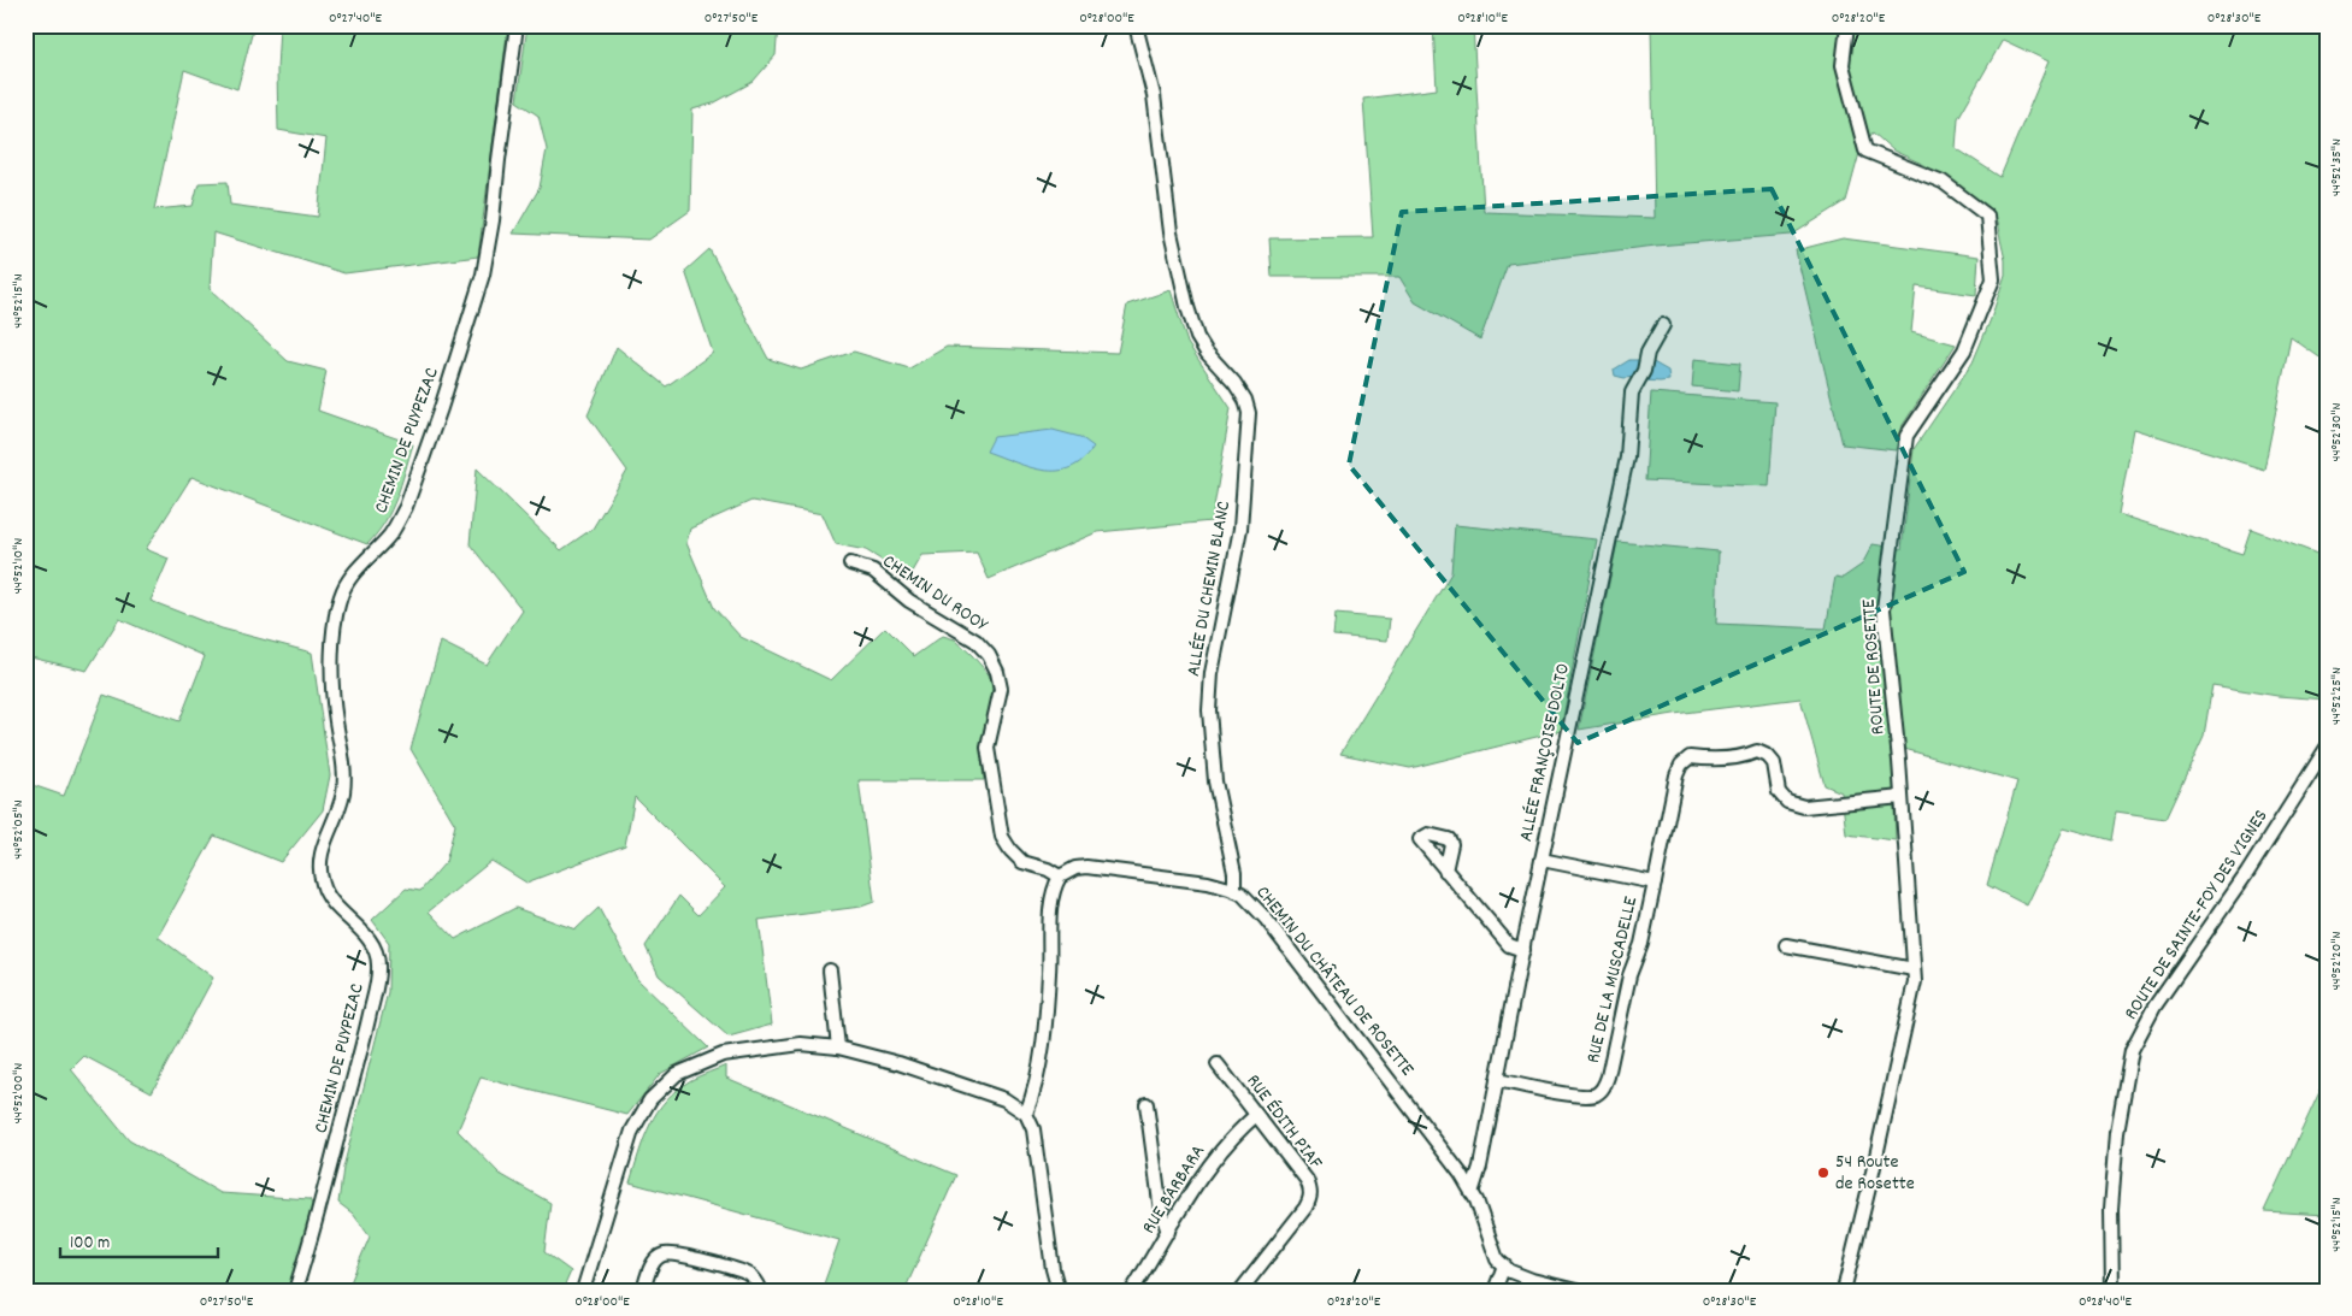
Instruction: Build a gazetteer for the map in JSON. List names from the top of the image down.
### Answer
{
  "streets": {
    "street": [
      "CHEMIN DE PUYPEZAC",
      "ALLÉE DU CHEMIN BLANC",
      "CHEMIN DU ROOY",
      "ROUTE DE ROSETTE",
      "ALLÉE FRANÇOISE DOLTO",
      "ROUTE DE SAINTE-FOY DES VIGNES",
      "RUE DE LA MUSCADELLE",
      "CHEMIN DU CHÂTEAU DE ROSETTE",
      "RUE ÉDITH PIAF",
      "RUE BARBARA"
    ]
  },
  "crossings": [
    ["ALLÉE DU CHEMIN BLANC", "CHEMIN DU CHÂTEAU DE ROSETTE"],
    ["CHEMIN DU ROOY", "CHEMIN DU CHÂTEAU DE ROSETTE"],
    ["ALLÉE FRANÇOISE DOLTO", "RUE DE LA MUSCADELLE"],
    ["ALLÉE FRANÇOISE DOLTO", "CHEMIN DU CHÂTEAU DE ROSETTE"],
    ["RUE ÉDITH PIAF", "RUE BARBARA"]
  ],
  "places": ["54 Route de Rosette"],
  "scale_bar": "100 m",
  "coordinates": [
    "0°27'40\"E",
    "0°27'50\"E",
    "0°28'00\"E",
    "0°28'10\"E",
    "0°28'20\"E",
    "0°28'30\"E",
    "44°52'35\"N",
    "44°52'15\"N",
    "44°52'30\"N",
    "44°52'10\"N",
    "44°52'25\"N",
    "44°52'05\"N",
    "44°52'20\"N",
    "44°52'00\"N",
    "0°28'40\"E"
  ]
}
